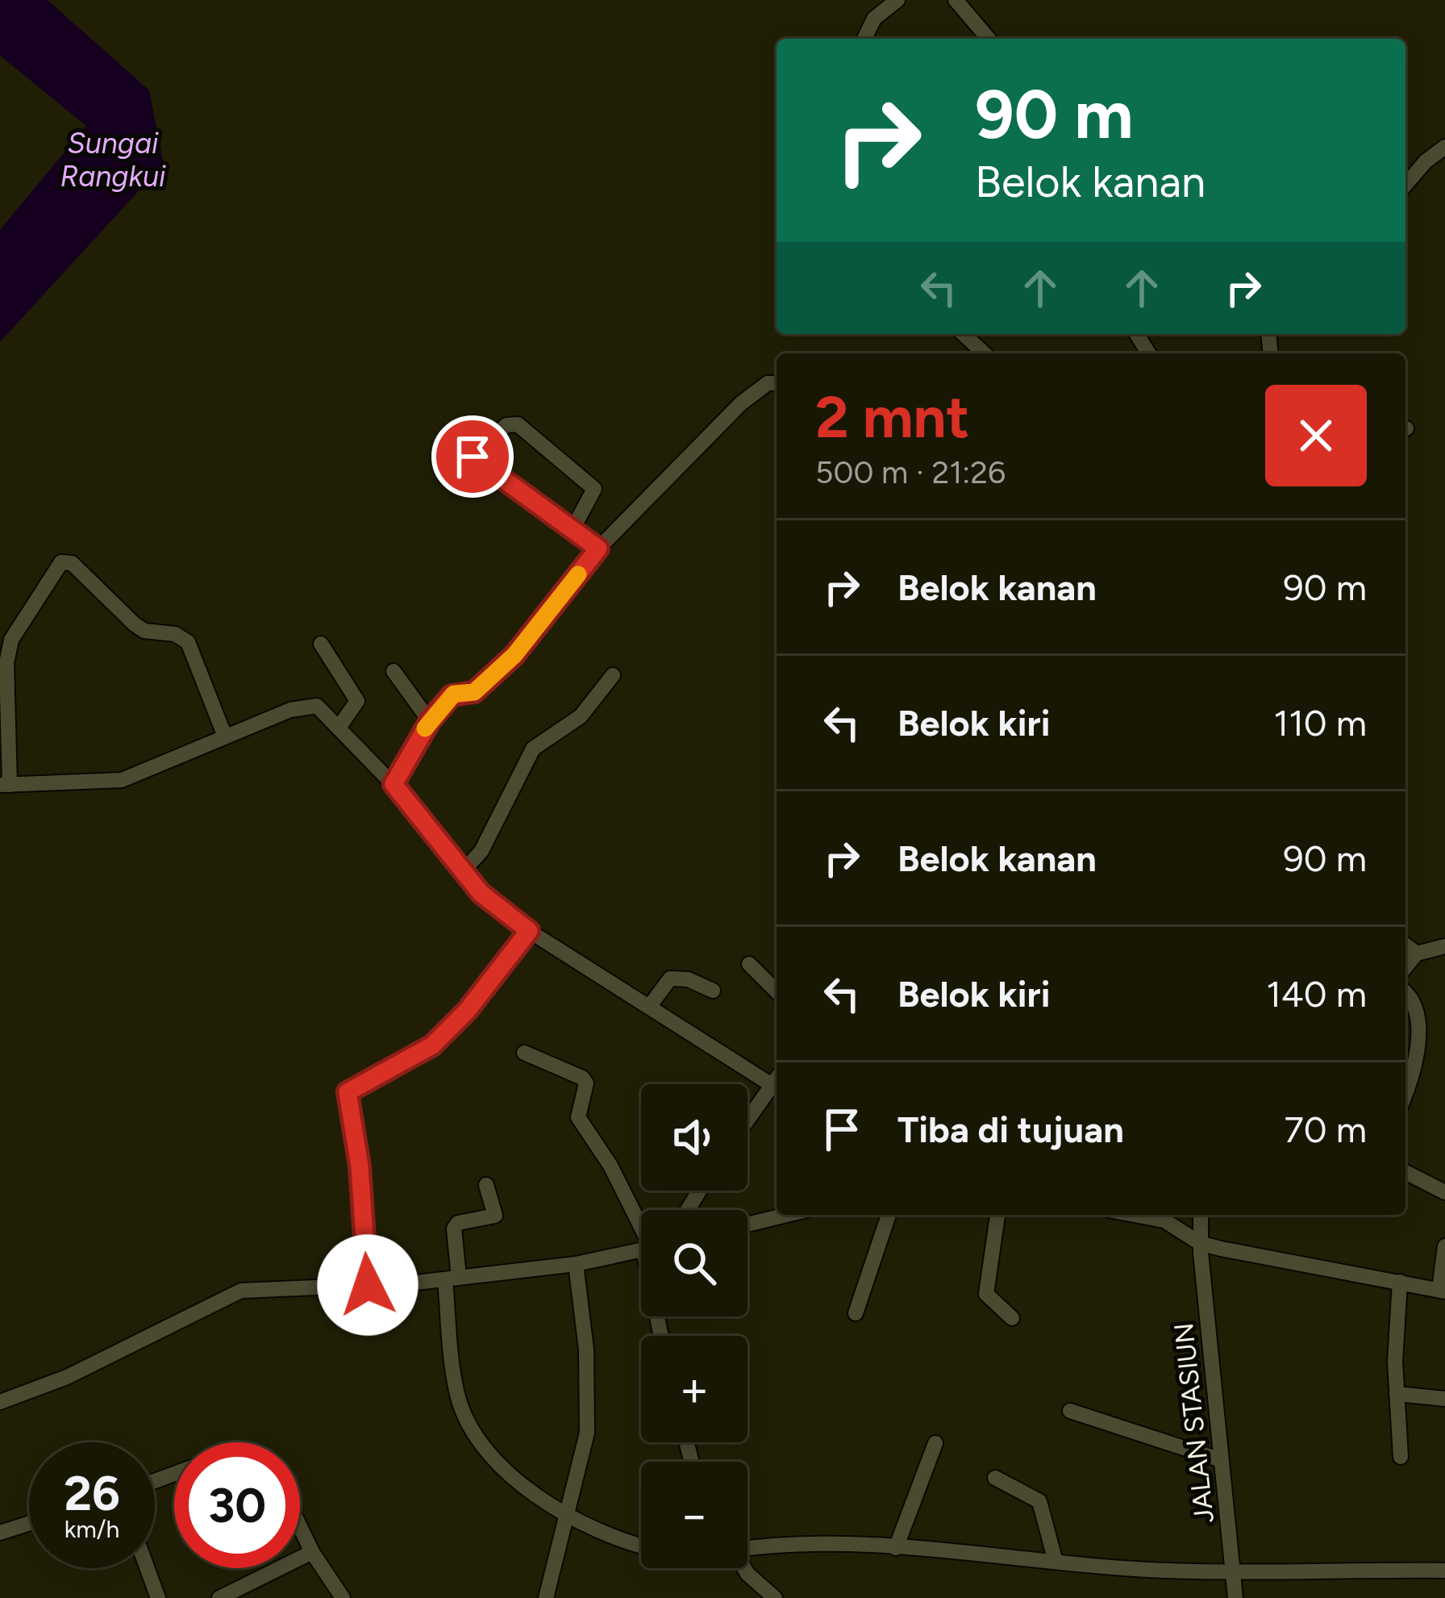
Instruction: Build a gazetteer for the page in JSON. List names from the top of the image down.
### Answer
{
  "streets": {
    "street": ["JALAN STASIUN"]
  },
  "water": ["Sungai Rangkui"],
  "page": {
    "turn": ["90 m", "Belok kanan"],
    "heading": ["2 mnt", "500 m · 21:26"],
    "list": [
      {
        "name": "Belok kanan",
        "value": "90 m"
      },
      {
        "name": "Belok kiri",
        "value": "110 m"
      },
      {
        "name": "Belok kanan",
        "value": "90 m"
      },
      {
        "name": "Belok kiri",
        "value": "140 m"
      },
      {
        "name": "Tiba di tujuan",
        "value": "70 m"
      }
    ],
    "map_buttons": ["+", "−"],
    "speed": "26 km/h",
    "limit": "30"
  }
}
